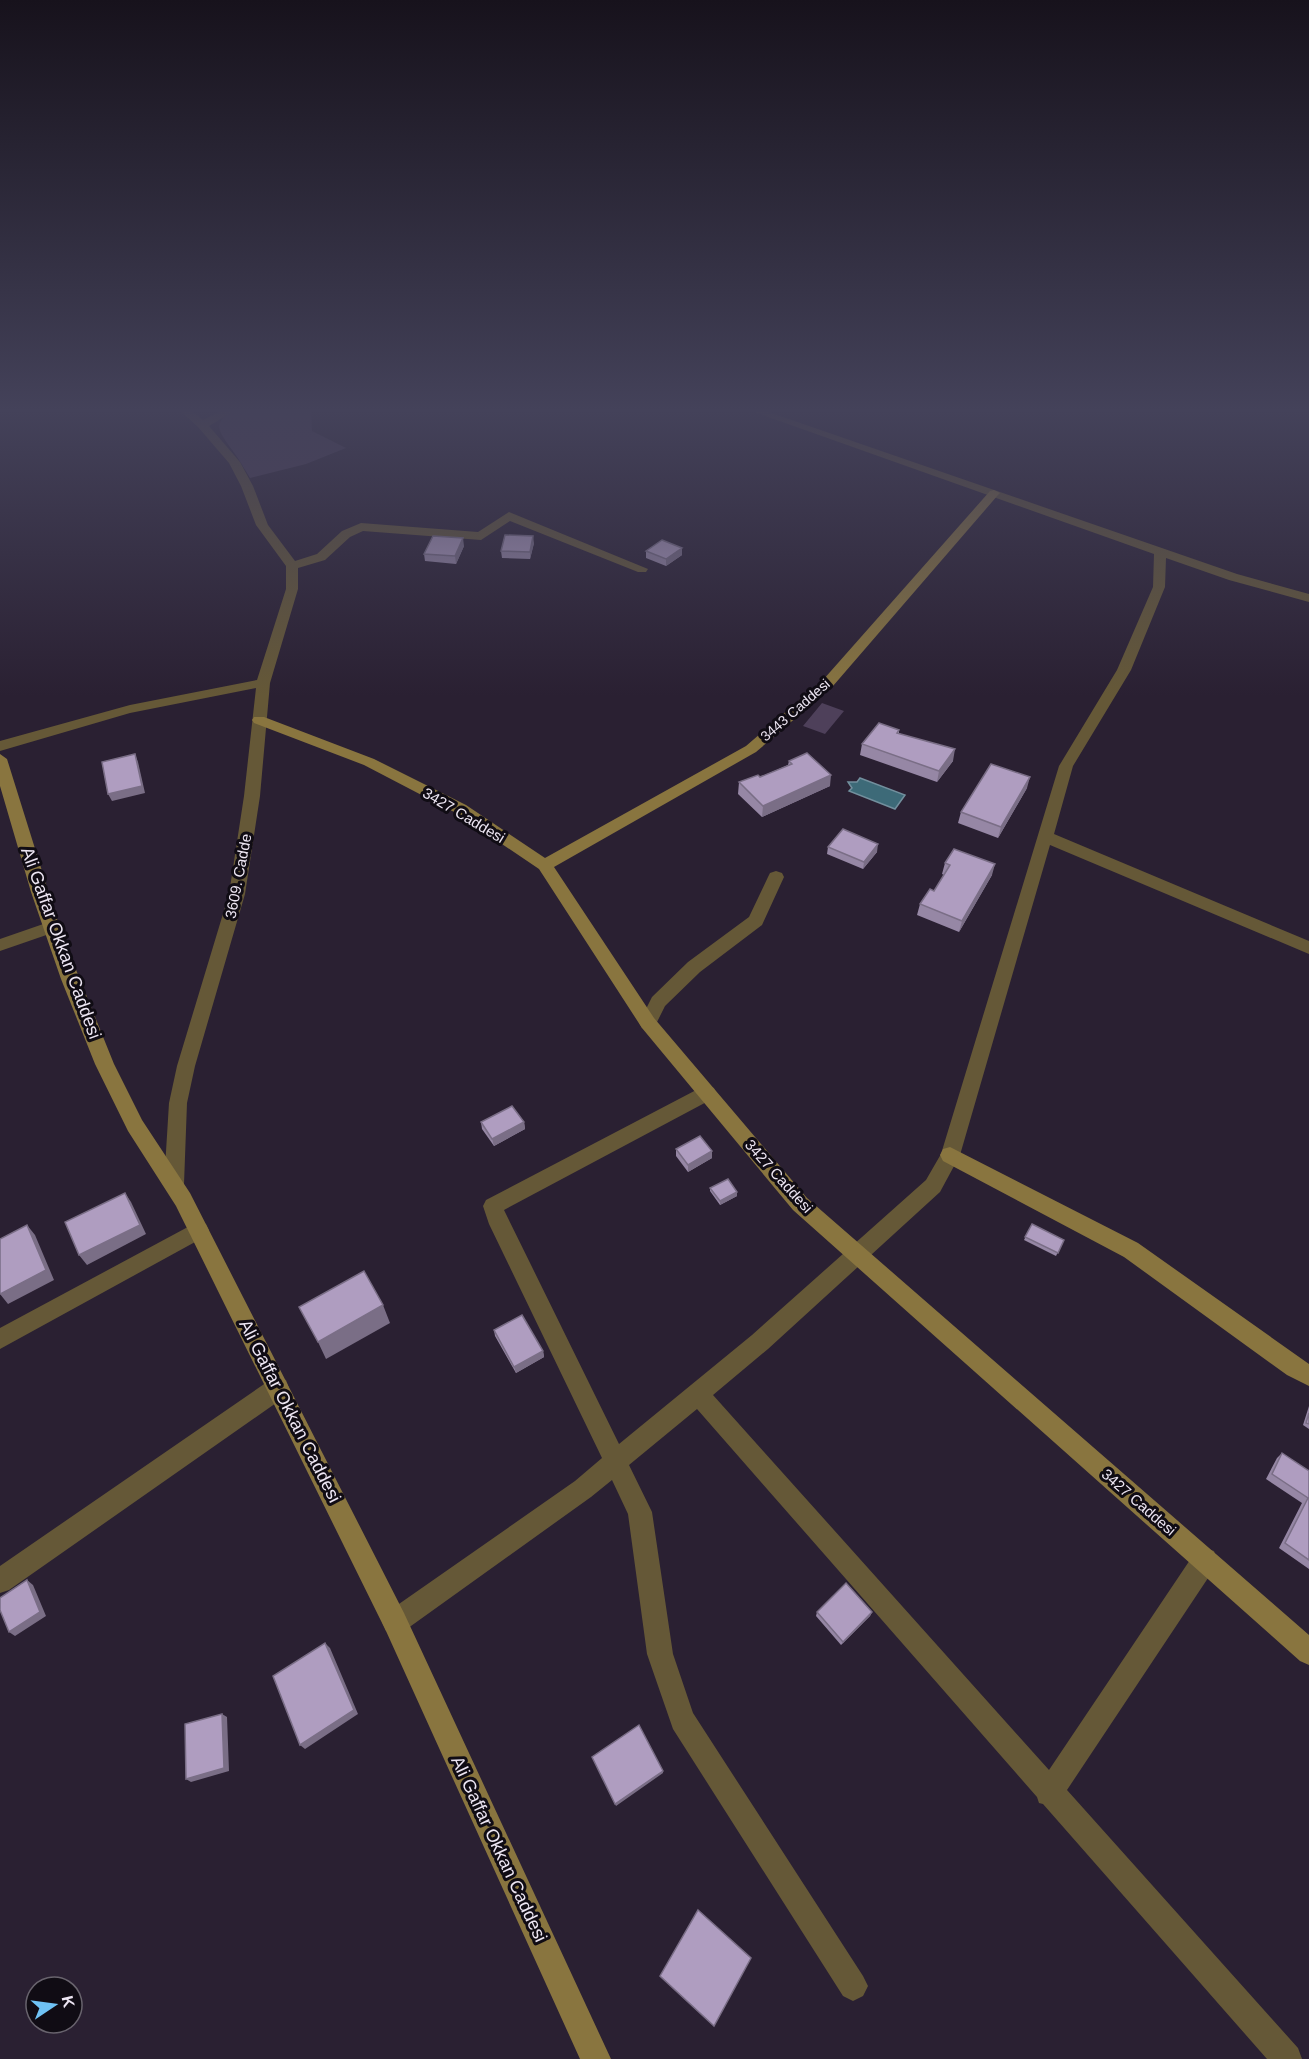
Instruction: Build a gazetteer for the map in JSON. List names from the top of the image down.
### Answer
{
  "streets": {
    "street": [
      "3443 Caddesi",
      "3427 Caddesi",
      "3609. Cadde",
      "Ali Gaffar Okkan Caddesi"
    ]
  },
  "crossings": [
    ["3443 Caddesi", "3427 Caddesi"],
    ["3427 Caddesi", "3609. Cadde"],
    ["3609. Cadde", "Ali Gaffar Okkan Caddesi"]
  ],
  "north": "right"
}
